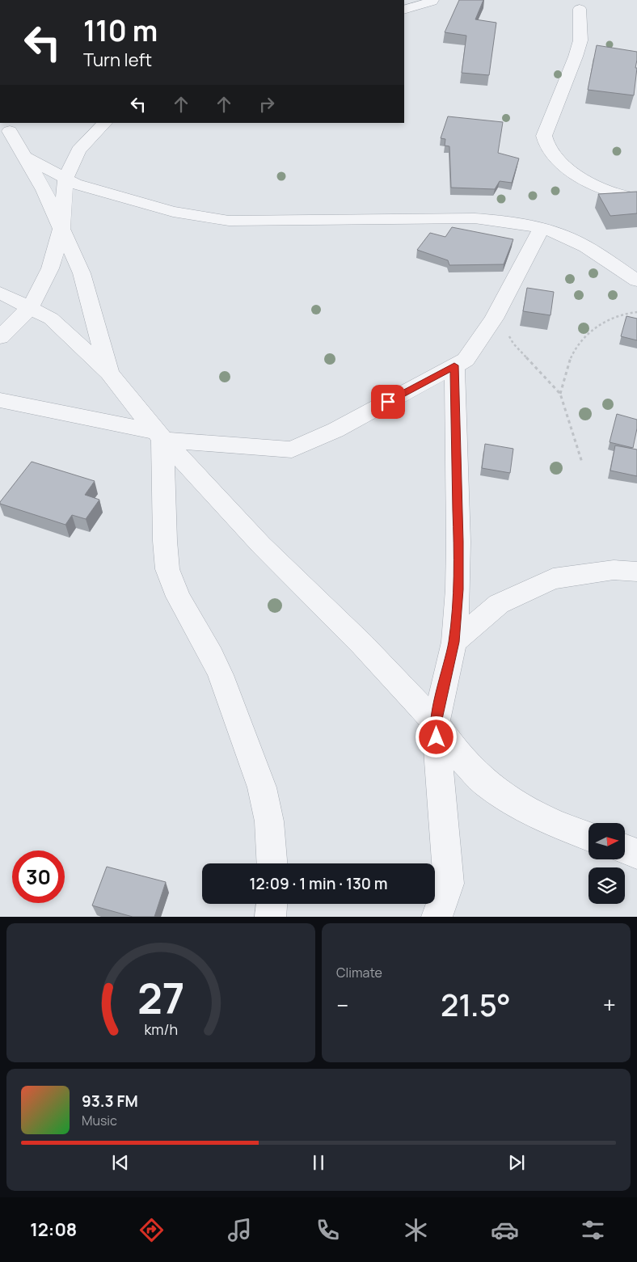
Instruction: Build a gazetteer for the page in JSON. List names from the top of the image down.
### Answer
{
  "north": "right",
  "page": {
    "turn": ["110 m", "Turn left"],
    "limit": "30",
    "trip": "12:09 · 1 min · 130 m",
    "tile": "Climate",
    "heat": ["−", "21.5°", "+"],
    "song": ["93.3 FM", "Music"],
    "tabs": "12:08",
    "gauge": ["27", "km/h"]
  }
}
